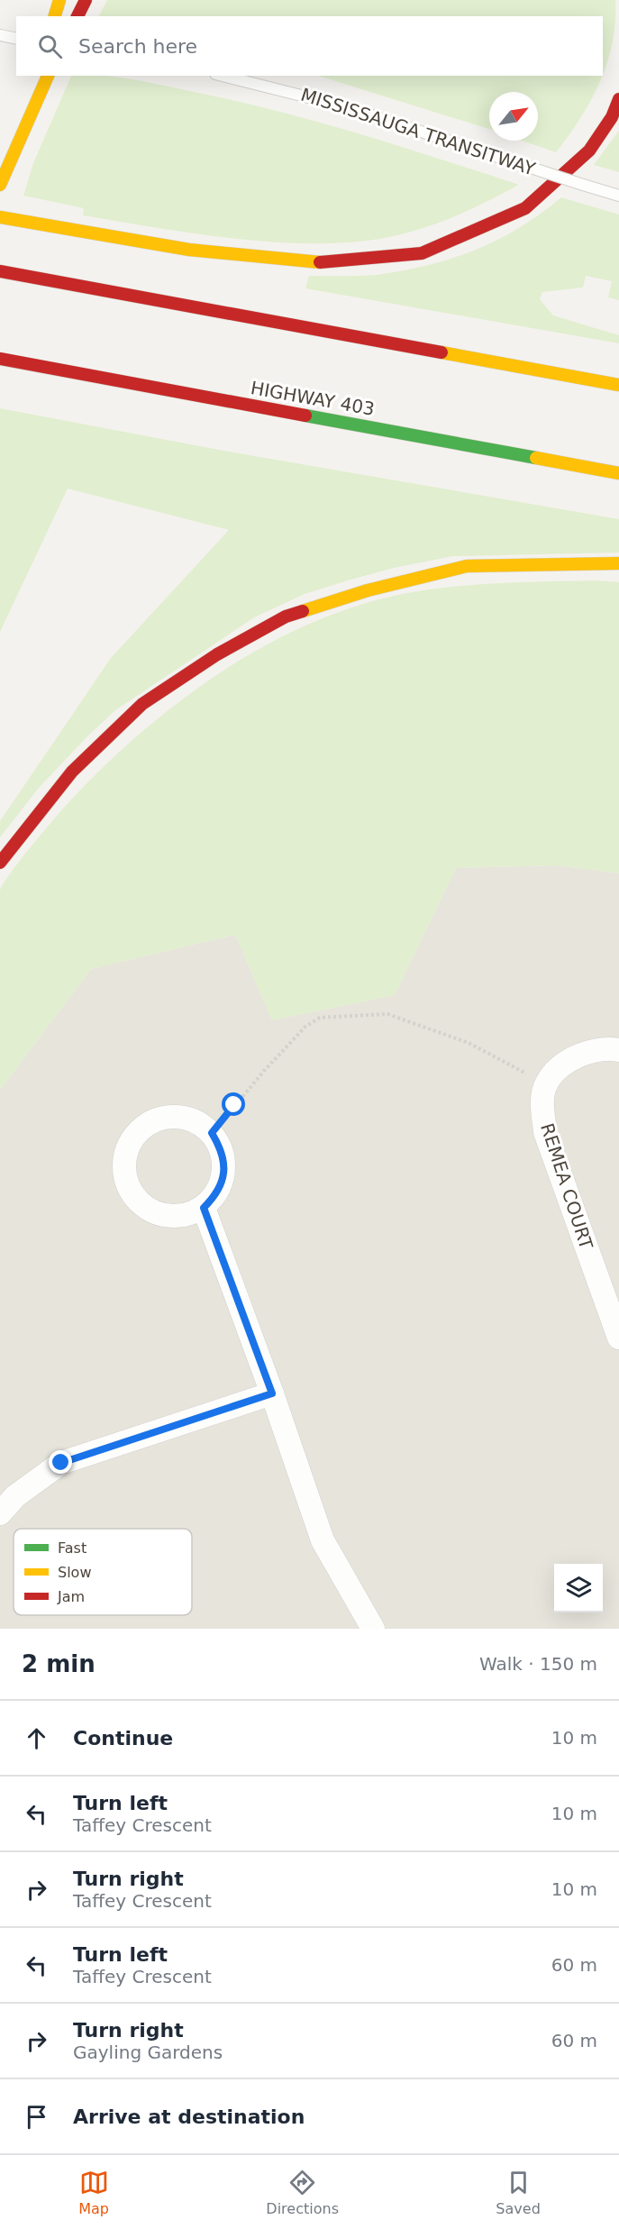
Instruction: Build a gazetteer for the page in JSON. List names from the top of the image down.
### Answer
{
  "streets": {
    "main road": ["HIGHWAY 403"],
    "street": ["REMEA COURT"],
    "lane": ["MISSISSAUGA TRANSITWAY"]
  },
  "legend": ["Fast", "Slow", "Jam"],
  "north": "top right",
  "page": {
    "search": "Search here",
    "heading": ["2 min", "Walk · 150 m"],
    "list": [
      ["Continue", "10 m"],
      ["Turn left", "Taffey Crescent", "10 m"],
      ["Turn right", "Taffey Crescent", "10 m"],
      ["Turn left", "Taffey Crescent", "60 m"],
      ["Turn right", "Gayling Gardens", "60 m"],
      "Arrive at destination"
    ],
    "nav": ["Map", "Directions", "Saved"]
  }
}
